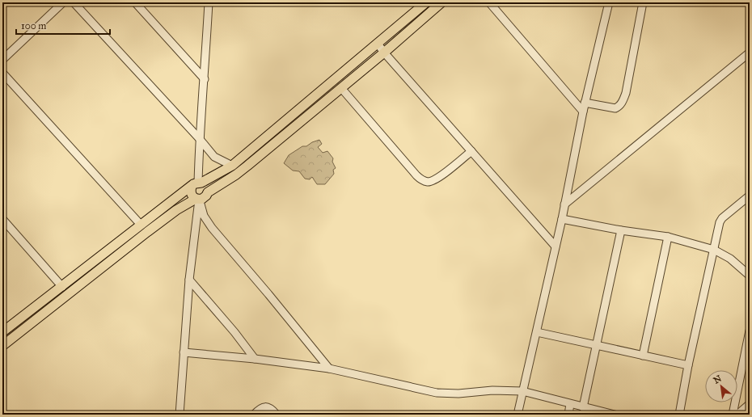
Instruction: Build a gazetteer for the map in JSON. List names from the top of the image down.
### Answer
{
  "scale_bar": "100 m",
  "north": "top left"
}
